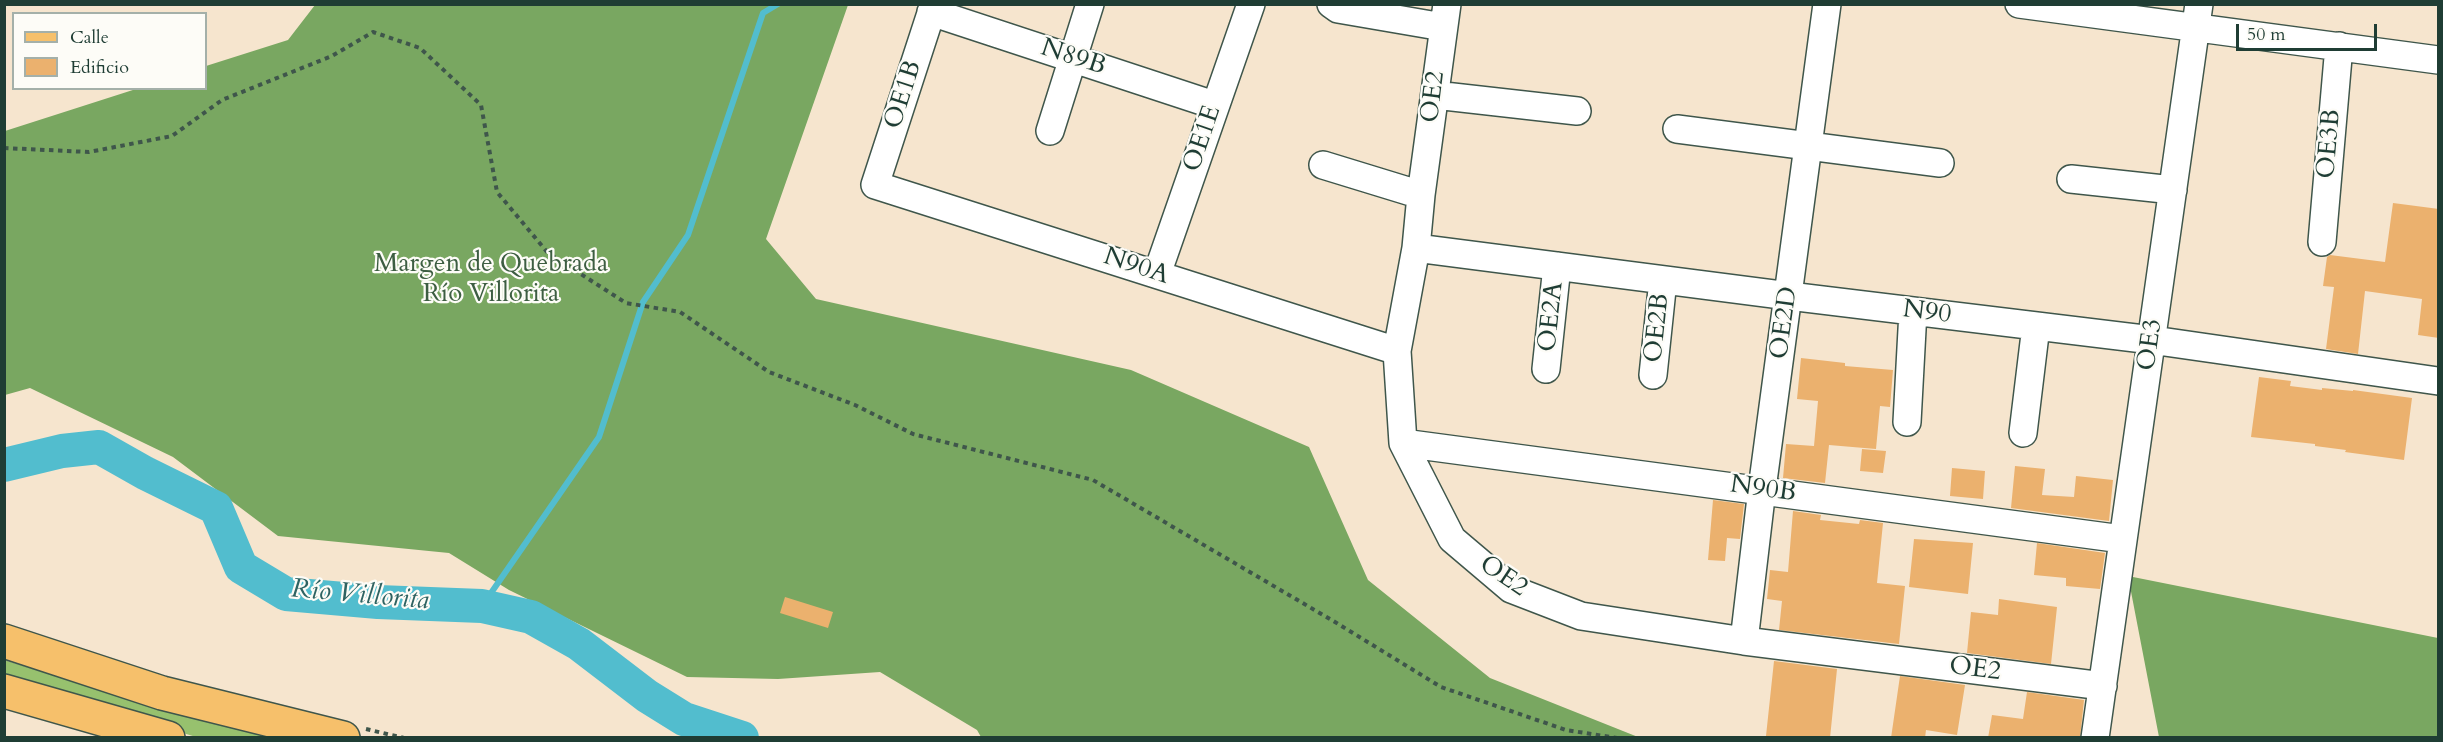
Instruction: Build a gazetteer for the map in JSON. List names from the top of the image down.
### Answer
{
  "streets": {
    "street": [
      "N89B",
      "OE1B",
      "OE2",
      "OE1E",
      "OE3B",
      "N90A",
      "N90",
      "OE2A",
      "OE2D",
      "OE2B",
      "OE3",
      "N90B"
    ]
  },
  "crossings": [
    ["N89B", "OE1B"],
    ["N89B", "OE1E"],
    ["OE1B", "N90A"],
    ["OE2", "N90A"],
    ["OE2", "N90"],
    ["OE2", "OE2D"],
    ["OE2", "OE3"],
    ["OE2", "N90B"],
    ["OE1E", "N90A"],
    ["N90", "OE2A"],
    ["N90", "OE2D"],
    ["N90", "OE2B"],
    ["N90", "OE3"],
    ["OE2D", "N90B"],
    ["OE3", "N90B"]
  ],
  "water": ["Río Villorita"],
  "parks": ["Margen de Quebrada Río Villorita"],
  "legend": ["Calle", "Edificio"],
  "scale_bar": "50 m"
}
